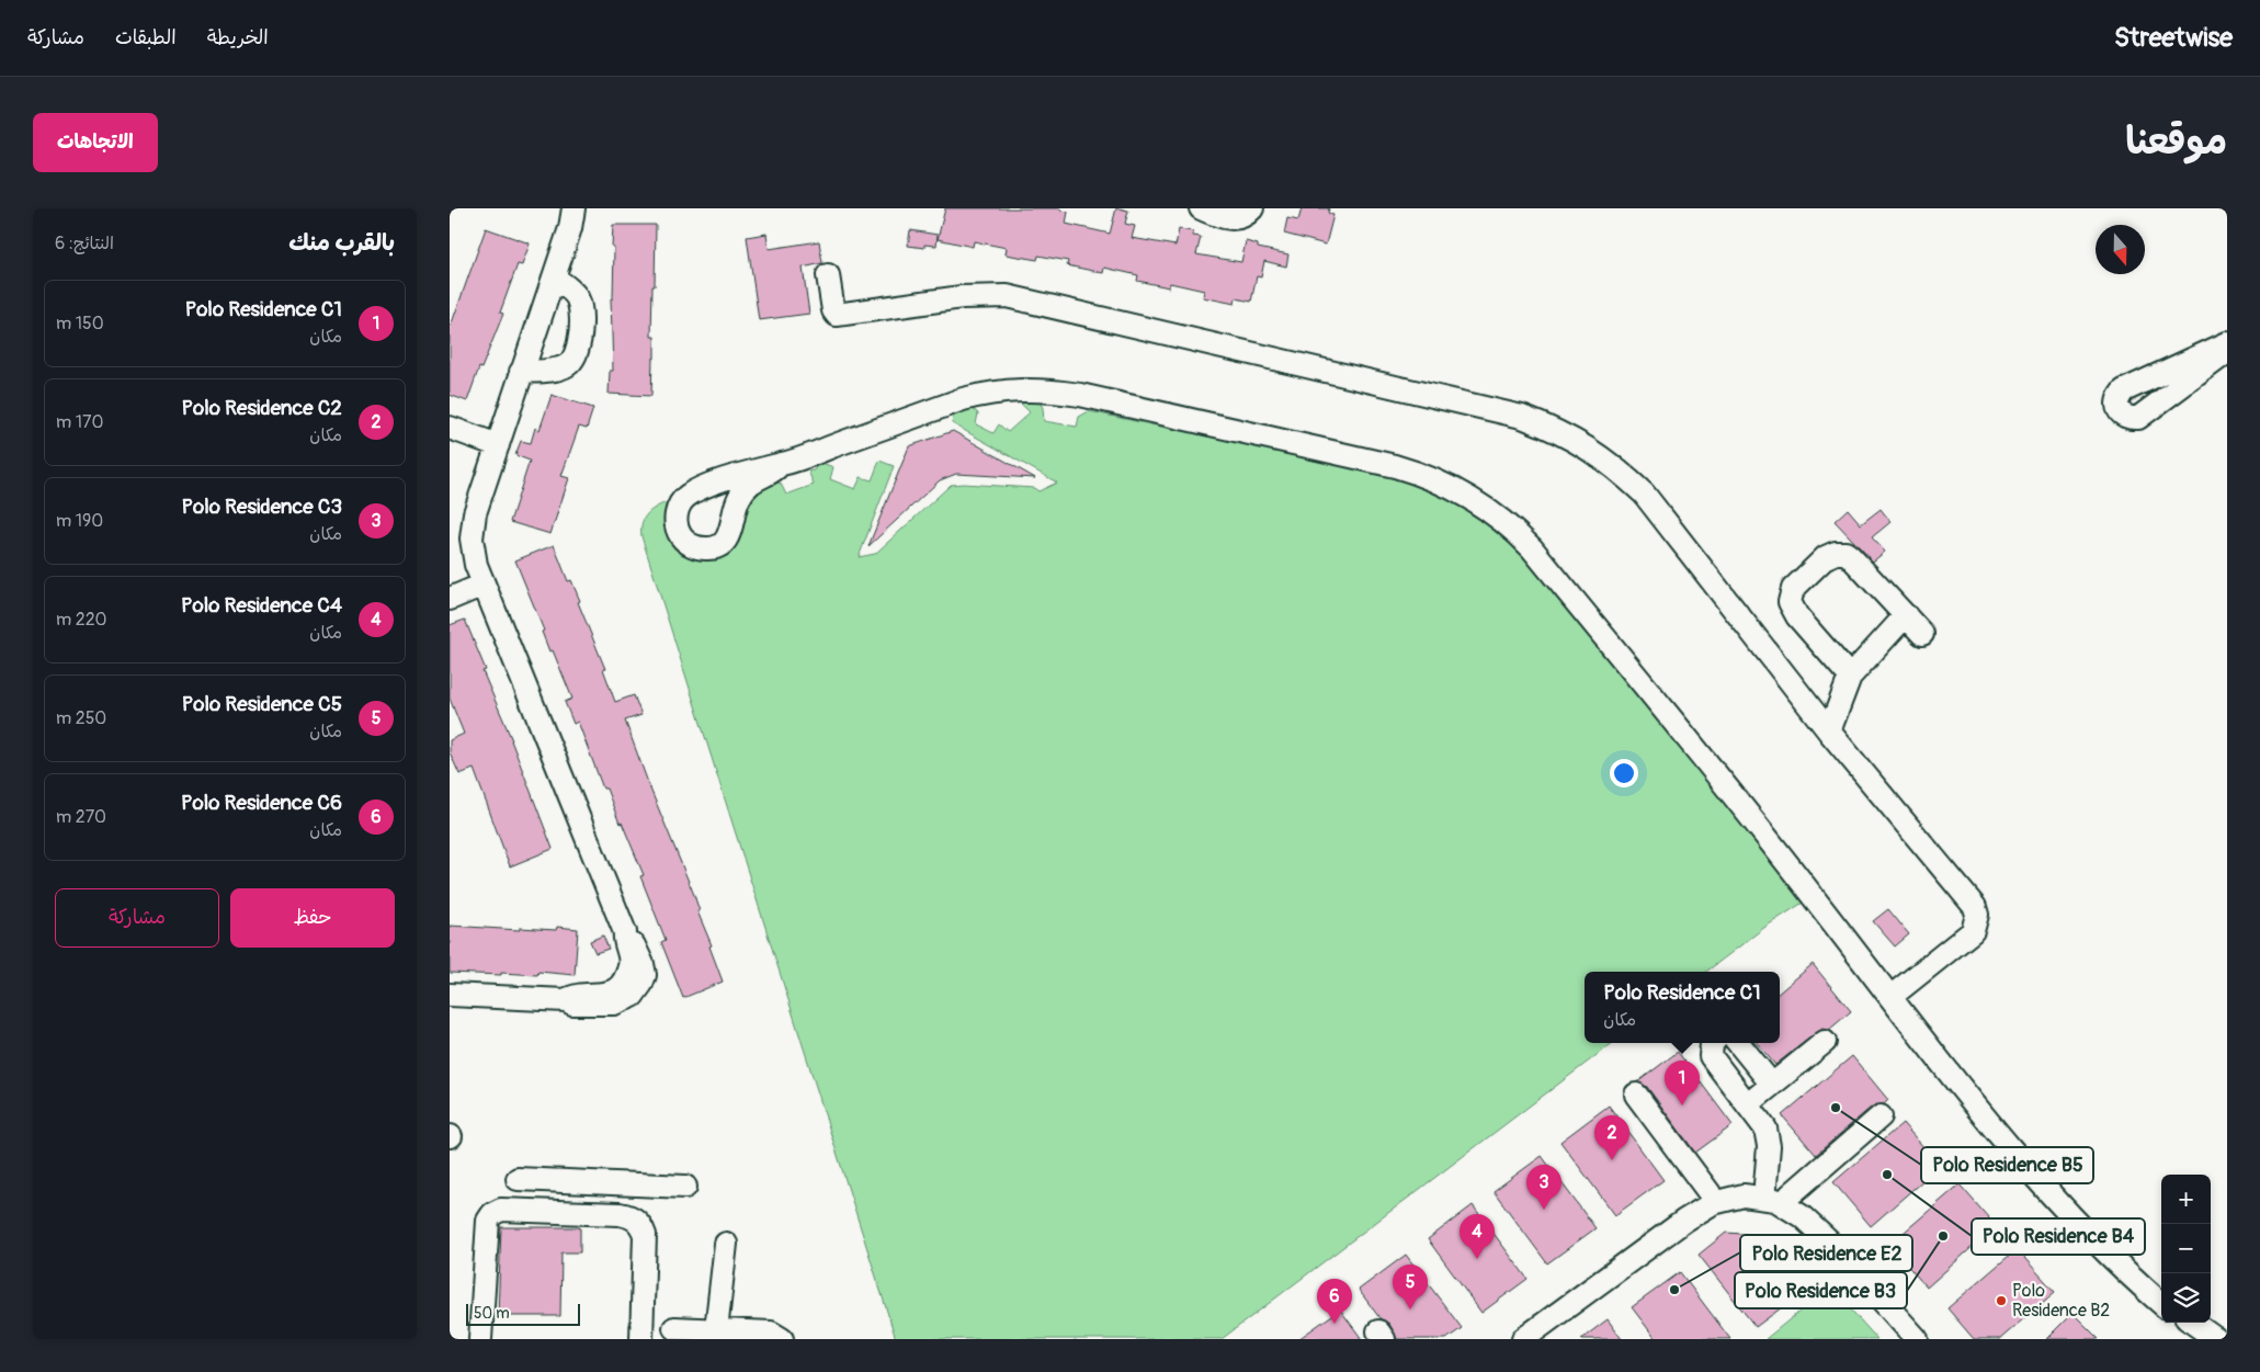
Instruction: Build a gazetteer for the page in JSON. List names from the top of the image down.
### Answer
{
  "places": [
    "Polo Residence B5",
    "Polo Residence B4",
    "Polo Residence B3",
    "Polo Residence E2",
    "Polo Residence B2"
  ],
  "scale_bar": "50 m",
  "north": "bottom",
  "page": {
    "header": "Streetwise",
    "nav": ["الخريطة", "الطبقات", "مشاركة"],
    "title": "موقعنا",
    "buttons": [
      "الاتجاهات",
      ["حفظ", "مشاركة"]
    ],
    "heading": ["بالقرب منك", "النتائج: 6"],
    "list": [
      {
        "mark": "1",
        "name": "Polo Residence C1",
        "note": "مكان",
        "value": "150 m"
      },
      {
        "mark": "2",
        "name": "Polo Residence C2",
        "note": "مكان",
        "value": "170 m"
      },
      {
        "mark": "3",
        "name": "Polo Residence C3",
        "note": "مكان",
        "value": "190 m"
      },
      {
        "mark": "4",
        "name": "Polo Residence C4",
        "note": "مكان",
        "value": "220 m"
      },
      {
        "mark": "5",
        "name": "Polo Residence C5",
        "note": "مكان",
        "value": "250 m"
      },
      {
        "mark": "6",
        "name": "Polo Residence C6",
        "note": "مكان",
        "value": "270 m"
      }
    ],
    "popup": ["Polo Residence C1", "مكان"],
    "pins": [
      "1",
      "2",
      "3",
      "4",
      "5",
      "6"
    ],
    "map_buttons": ["+", "−"],
    "scale": "50 m"
  }
}
